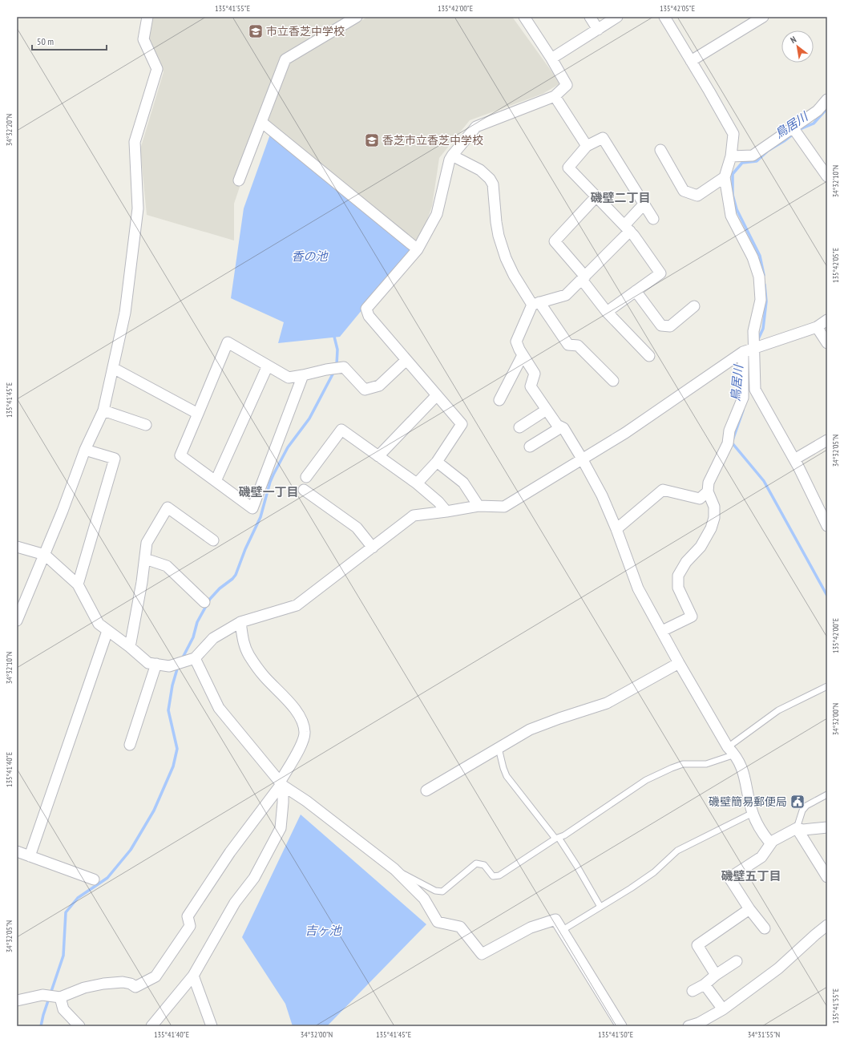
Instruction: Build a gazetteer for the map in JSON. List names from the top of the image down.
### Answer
{
  "districts": ["磯壁二丁目", "磯壁一丁目", "磯壁五丁目"],
  "water": ["鳥居川", "香の池", "吉ヶ池"],
  "places": {
    "school or university": ["市立香芝中学校", "香芝市立香芝中学校"],
    "public building": ["磯壁簡易郵便局"]
  },
  "scale_bar": "50 m",
  "north": "top left",
  "coordinates": [
    "135°41'55\"E",
    "135°42'00\"E",
    "135°42'05\"E",
    "34°32'20\"N",
    "34°32'10\"N",
    "135°41'45\"E",
    "34°32'05\"N",
    "34°32'00\"N",
    "135°41'40\"E",
    "135°41'50\"E",
    "34°31'55\"N"
  ]
}
